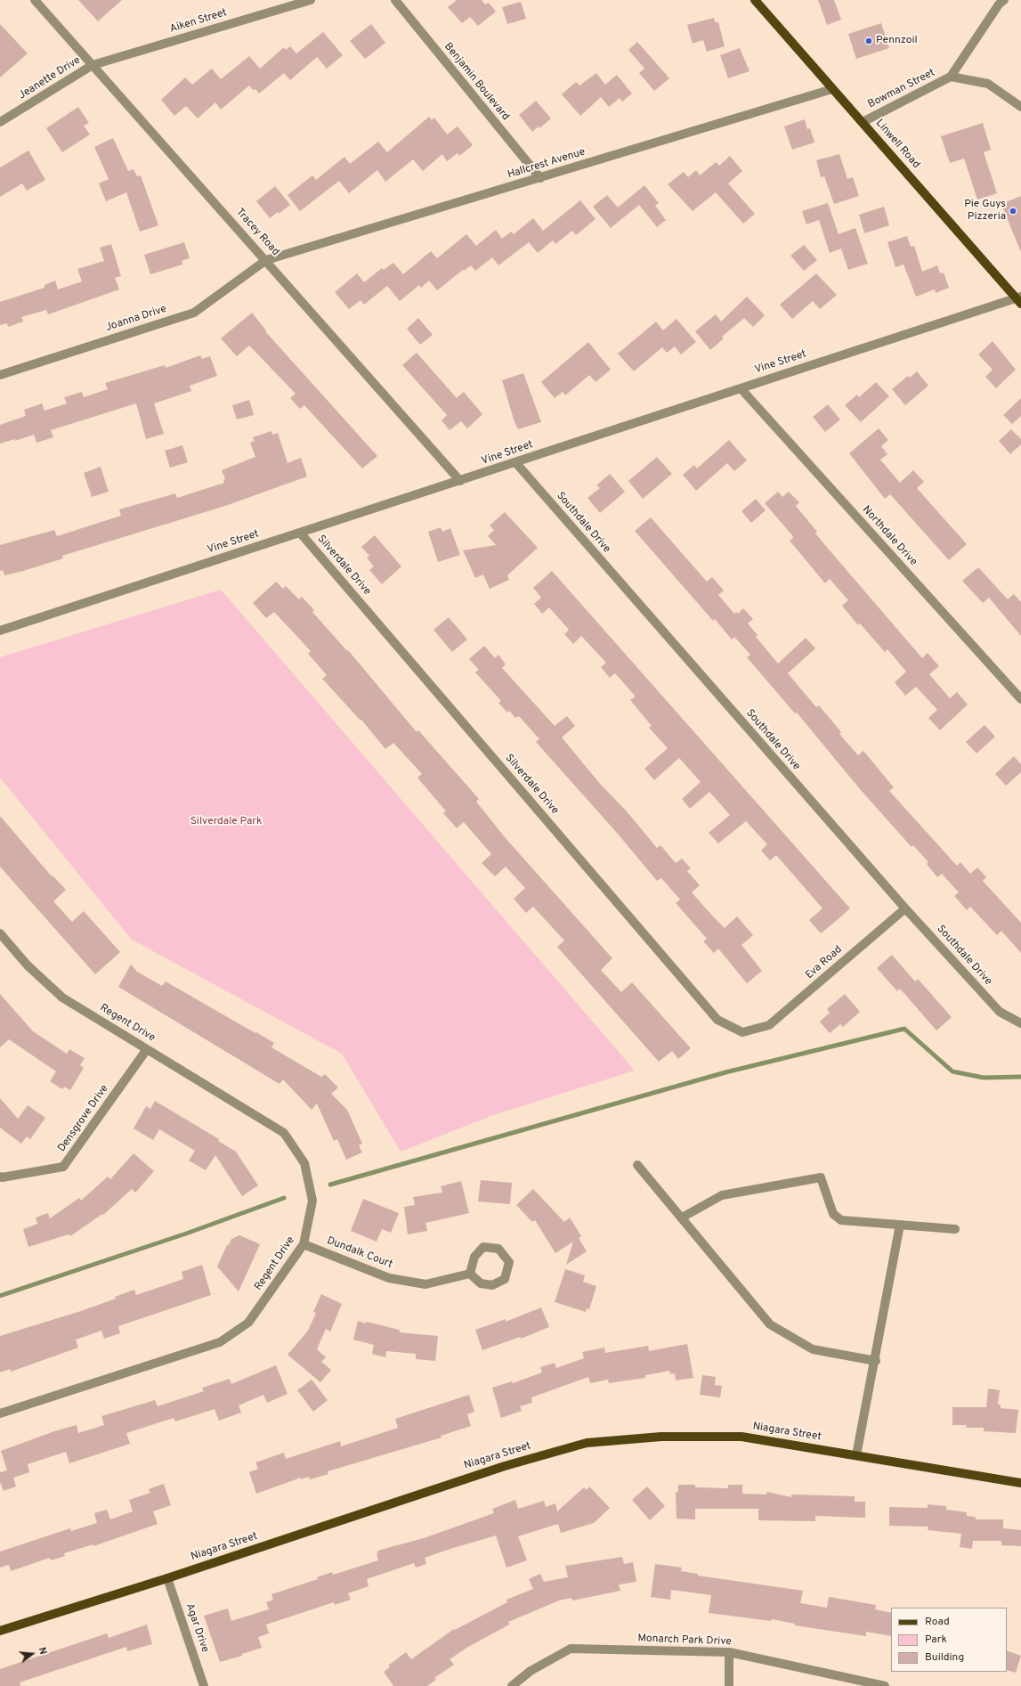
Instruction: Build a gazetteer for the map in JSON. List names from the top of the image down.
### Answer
{
  "streets": {
    "main road": ["Linwell Road", "Niagara Street"],
    "street": [
      "Aiken Street",
      "Jeanette Drive",
      "Benjamin Boulevard",
      "Bowman Street",
      "Hallcrest Avenue",
      "Tracey Road",
      "Joanna Drive",
      "Vine Street",
      "Southdale Drive",
      "Northdale Drive",
      "Silverdale Drive",
      "Eva Road",
      "Regent Drive",
      "Densgrove Drive",
      "Dundalk Court",
      "Agar Drive",
      "Monarch Park Drive"
    ]
  },
  "crossings": [
    ["Aiken Street", "Jeanette Drive"],
    ["Aiken Street", "Tracey Road"],
    ["Jeanette Drive", "Tracey Road"],
    ["Benjamin Boulevard", "Hallcrest Avenue"],
    ["Bowman Street", "Linwell Road"],
    ["Linwell Road", "Hallcrest Avenue"],
    ["Linwell Road", "Vine Street"],
    ["Hallcrest Avenue", "Tracey Road"],
    ["Hallcrest Avenue", "Joanna Drive"],
    ["Tracey Road", "Joanna Drive"],
    ["Tracey Road", "Vine Street"],
    ["Vine Street", "Southdale Drive"],
    ["Vine Street", "Northdale Drive"],
    ["Vine Street", "Silverdale Drive"],
    ["Southdale Drive", "Eva Road"],
    ["Silverdale Drive", "Eva Road"],
    ["Regent Drive", "Densgrove Drive"],
    ["Regent Drive", "Dundalk Court"],
    ["Niagara Street", "Agar Drive"]
  ],
  "parks": ["Silverdale Park"],
  "places": ["Pennzoil", "Pie Guys Pizzeria"],
  "legend": ["Road", "Park", "Building"],
  "north": "right"
}
